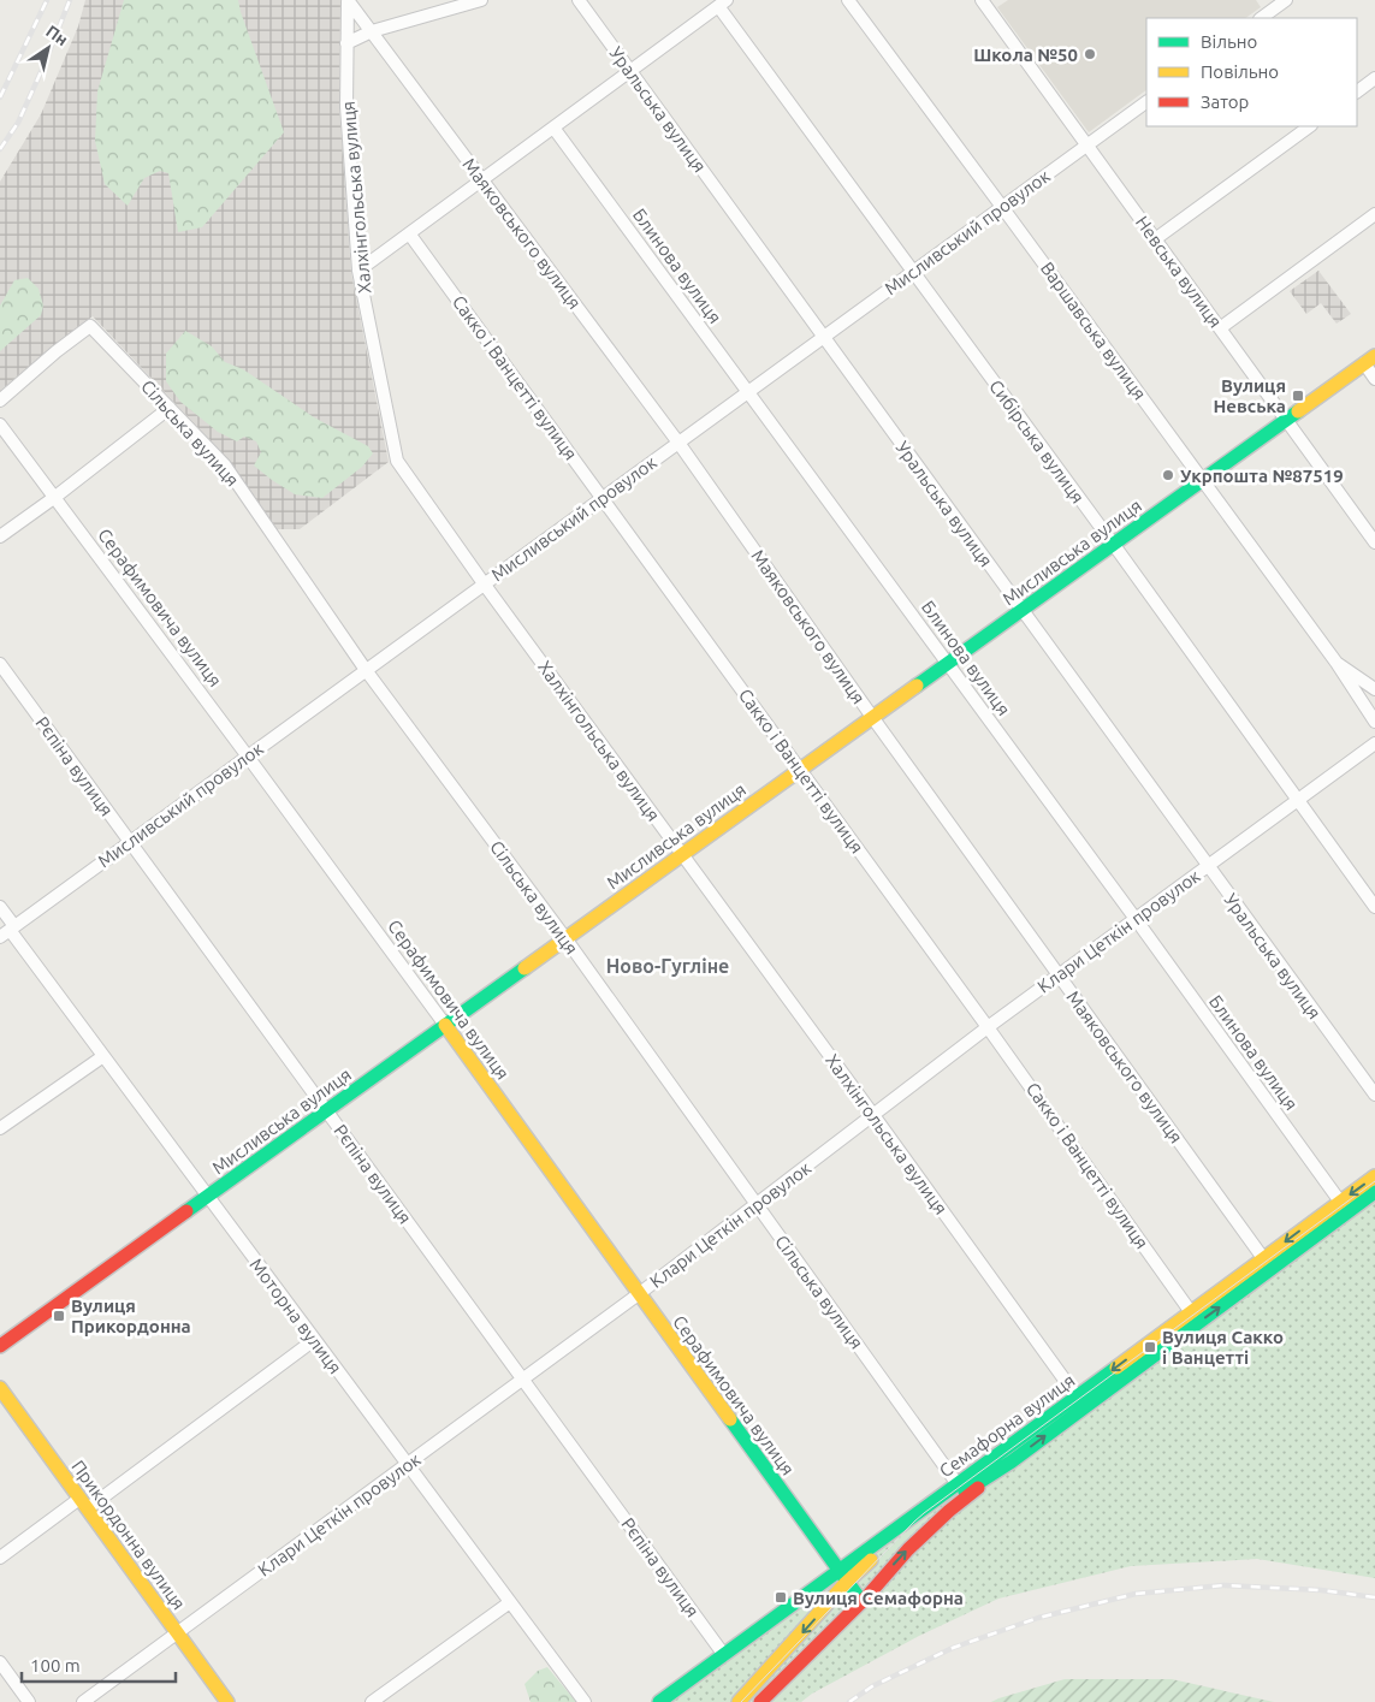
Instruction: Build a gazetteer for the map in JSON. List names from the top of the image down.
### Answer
{
  "streets": {
    "street": [
      "Уральська вулиця",
      "Халхінгольська вулиця",
      "Мисливський провулок",
      "Маяковського вулиця",
      "Блинова вулиця",
      "Невська вулиця",
      "Варшавська вулиця",
      "Сакко і Ванцетті вулиця",
      "Сільська вулиця",
      "Сибірська вулиця",
      "Мисливська вулиця",
      "Серафимовича вулиця",
      "Рєпіна вулиця",
      "Клари Цеткін провулок",
      "Моторна вулиця",
      "Семафорна вулиця",
      "Прикордонна вулиця"
    ]
  },
  "crossings": [
    ["Уральська вулиця", "Мисливський провулок"],
    ["Уральська вулиця", "Мисливська вулиця"],
    ["Уральська вулиця", "Клари Цеткін провулок"],
    ["Халхінгольська вулиця", "Мисливський провулок"],
    ["Халхінгольська вулиця", "Маяковського вулиця"],
    ["Халхінгольська вулиця", "Мисливська вулиця"],
    ["Халхінгольська вулиця", "Клари Цеткін провулок"],
    ["Халхінгольська вулиця", "Семафорна вулиця"],
    ["Мисливський провулок", "Маяковського вулиця"],
    ["Мисливський провулок", "Блинова вулиця"],
    ["Мисливський провулок", "Невська вулиця"],
    ["Мисливський провулок", "Варшавська вулиця"],
    ["Мисливський провулок", "Сакко і Ванцетті вулиця"],
    ["Мисливський провулок", "Сільська вулиця"],
    ["Мисливський провулок", "Сибірська вулиця"],
    ["Мисливський провулок", "Серафимовича вулиця"],
    ["Мисливський провулок", "Рєпіна вулиця"],
    ["Мисливський провулок", "Моторна вулиця"],
    ["Маяковського вулиця", "Мисливська вулиця"],
    ["Маяковського вулиця", "Клари Цеткін провулок"],
    ["Маяковського вулиця", "Семафорна вулиця"],
    ["Блинова вулиця", "Мисливська вулиця"],
    ["Блинова вулиця", "Клари Цеткін провулок"],
    ["Блинова вулиця", "Семафорна вулиця"],
    ["Невська вулиця", "Мисливська вулиця"],
    ["Варшавська вулиця", "Мисливська вулиця"],
    ["Сакко і Ванцетті вулиця", "Мисливська вулиця"],
    ["Сакко і Ванцетті вулиця", "Клари Цеткін провулок"],
    ["Сакко і Ванцетті вулиця", "Семафорна вулиця"],
    ["Сільська вулиця", "Мисливська вулиця"],
    ["Сільська вулиця", "Клари Цеткін провулок"],
    ["Сільська вулиця", "Семафорна вулиця"],
    ["Сибірська вулиця", "Мисливська вулиця"],
    ["Сибірська вулиця", "Клари Цеткін провулок"],
    ["Мисливська вулиця", "Серафимовича вулиця"],
    ["Мисливська вулиця", "Рєпіна вулиця"],
    ["Мисливська вулиця", "Моторна вулиця"],
    ["Серафимовича вулиця", "Клари Цеткін провулок"],
    ["Серафимовича вулиця", "Семафорна вулиця"],
    ["Рєпіна вулиця", "Клари Цеткін провулок"],
    ["Рєпіна вулиця", "Семафорна вулиця"],
    ["Клари Цеткін провулок", "Моторна вулиця"],
    ["Клари Цеткін провулок", "Прикордонна вулиця"]
  ],
  "districts": ["Ново-Гугліне"],
  "places": {
    "other": ["Школа №50", "Укрпошта №87519"],
    "transit": [
      "Вулиця Невська",
      "Вулиця Прикордонна",
      "Вулиця Сакко і Ванцетті",
      "Вулиця Семафорна"
    ]
  },
  "legend": ["Вільно", "Повільно", "Затор"],
  "scale_bar": "100 m",
  "north": "top right"
}
